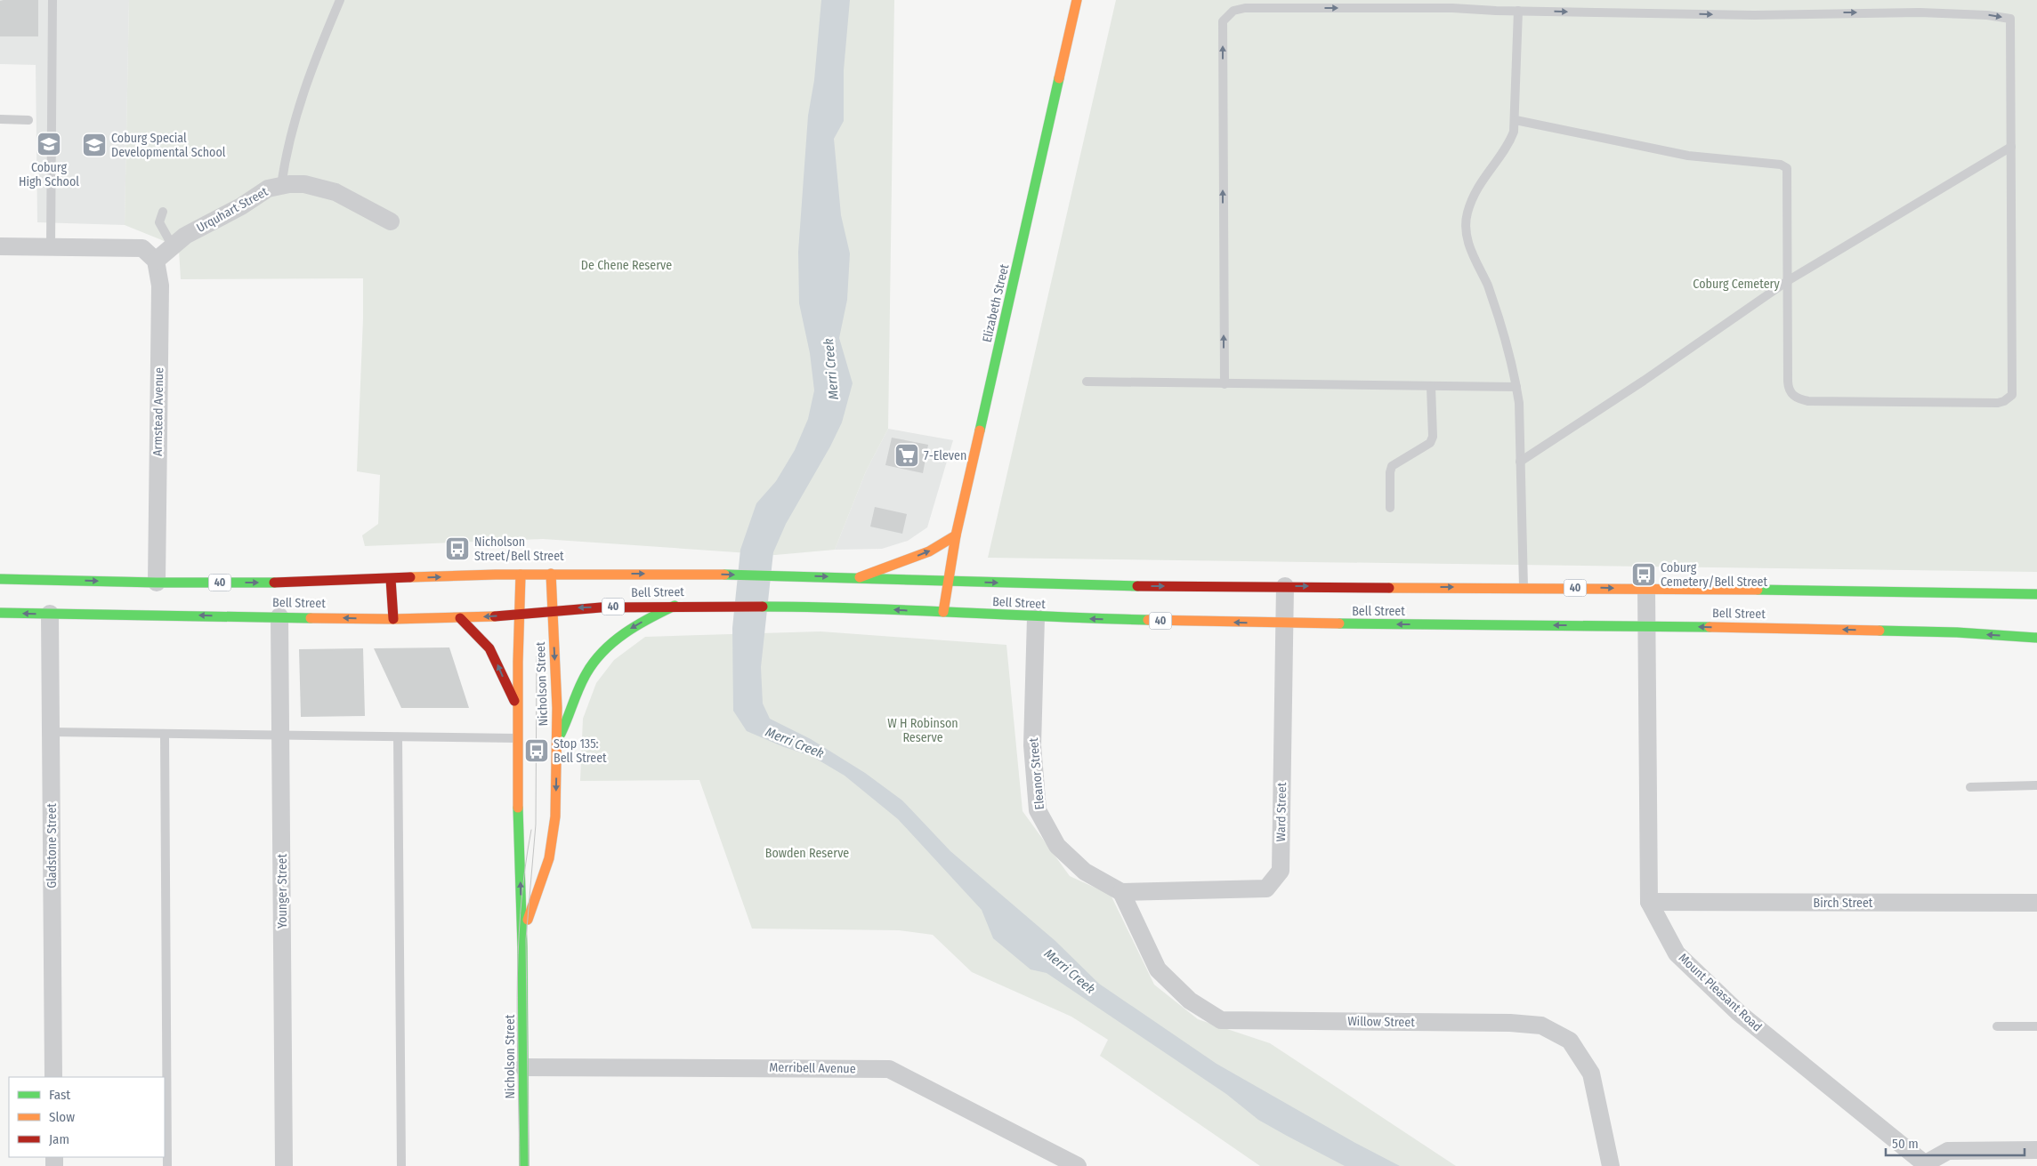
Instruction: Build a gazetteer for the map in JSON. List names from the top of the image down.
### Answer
{
  "streets": {
    "main road": [
      "Elizabeth Street",
      "40",
      "Bell Street",
      "Nicholson Street"
    ],
    "street": [
      "Urquhart Street",
      "Armstead Avenue",
      "Eleanor Street",
      "Ward Street",
      "Gladstone Street",
      "Younger Street",
      "Birch Street",
      "Mount Pleasant Road",
      "Willow Street",
      "Merribell Avenue"
    ]
  },
  "crossings": [
    ["Urquhart Street", "Armstead Avenue"],
    ["Elizabeth Street", "Bell Street"],
    ["Armstead Avenue", "Bell Street"],
    ["Bell Street", "Nicholson Street"],
    ["Bell Street", "Eleanor Street"],
    ["Bell Street", "Ward Street"],
    ["Bell Street", "Gladstone Street"],
    ["Bell Street", "Younger Street"],
    ["Bell Street", "Mount Pleasant Road"],
    ["Nicholson Street", "Merribell Avenue"],
    ["Eleanor Street", "Ward Street"],
    ["Eleanor Street", "Willow Street"],
    ["Ward Street", "Willow Street"],
    ["Birch Street", "Mount Pleasant Road"]
  ],
  "water": ["Merri Creek"],
  "parks": [
    "De Chene Reserve",
    "Coburg Cemetery",
    "W H Robinson Reserve",
    "Bowden Reserve"
  ],
  "places": {
    "school or university": ["Coburg High School", "Coburg Special Developmental School"],
    "supermarket": ["7-Eleven"],
    "bus stop": ["Nicholson Street/Bell Street", "Coburg Cemetery/Bell Street", "Stop 135: Bell Street"]
  },
  "legend": ["Fast", "Slow", "Jam"],
  "scale_bar": "50 m"
}
